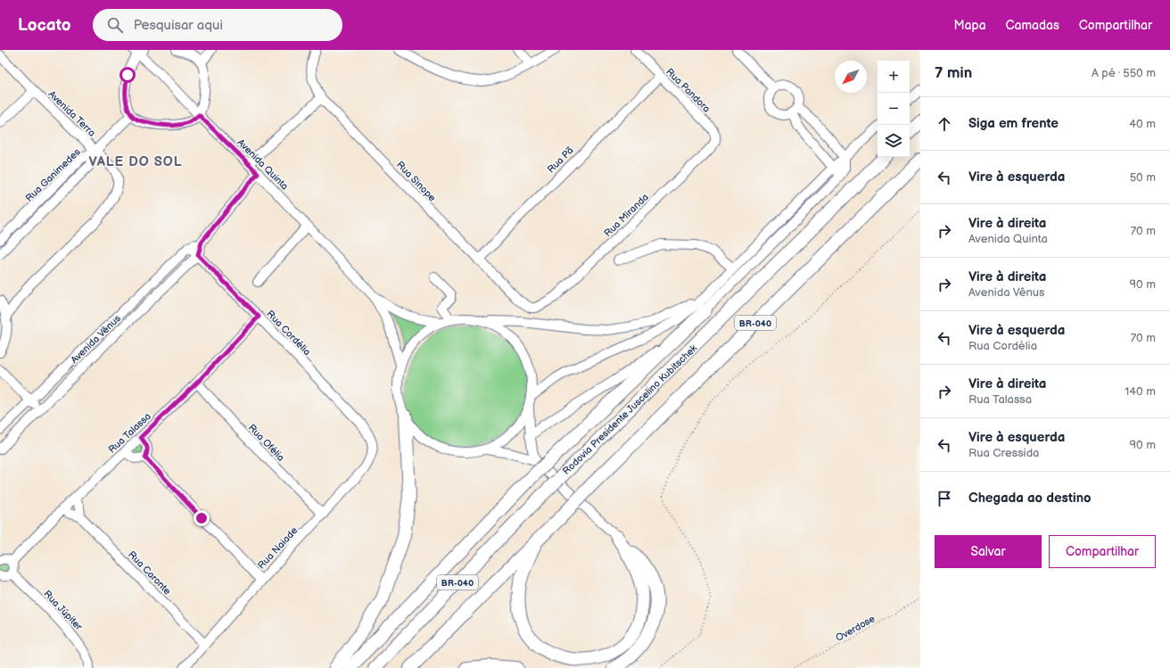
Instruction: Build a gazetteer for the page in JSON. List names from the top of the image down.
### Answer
{
  "streets": {
    "highway": ["BR-040", "Rodovia Presidente Juscelino Kubitschek"],
    "street": [
      "Rua Pandora",
      "Avenida Terra",
      "Rua Pã",
      "Avenida Quinta",
      "Rua Ganimedes",
      "Rua Sinope",
      "Rua Miranda",
      "Rua Cordélia",
      "Avenida Vênus",
      "Rua Talassa",
      "Rua Ofélia",
      "Rua Naiade",
      "Rua Caronte",
      "Rua Júpiter"
    ],
    "path": ["Overdose"]
  },
  "crossings": [
    ["Rua Pandora", "Rua Pã"],
    ["Rua Pandora", "Rua Miranda"],
    ["Avenida Terra", "Rua Ganimedes"],
    ["Rua Pã", "Rua Sinope"],
    ["Avenida Quinta", "Avenida Vênus"],
    ["Rua Sinope", "Rua Miranda"],
    ["Rua Cordélia", "Avenida Vênus"],
    ["Rua Cordélia", "Rua Talassa"],
    ["Rua Cordélia", "Rua Naiade"],
    ["Rua Talassa", "Rua Ofélia"],
    ["Rua Talassa", "Rua Caronte"],
    ["Rua Ofélia", "Rua Naiade"],
    ["Rua Naiade", "Rua Caronte"]
  ],
  "districts": ["VALE DO SOL"],
  "north": "bottom left",
  "page": {
    "header": "Locato",
    "search": "Pesquisar aqui",
    "nav": ["Mapa", "Camadas", "Compartilhar"],
    "heading": ["7 min", "A pé · 550 m"],
    "map_buttons": ["+", "−"],
    "list": [
      ["Siga em frente", "40 m"],
      ["Vire à esquerda", "50 m"],
      ["Vire à direita", "Avenida Quinta", "70 m"],
      ["Vire à direita", "Avenida Vênus", "90 m"],
      ["Vire à esquerda", "Rua Cordélia", "70 m"],
      ["Vire à direita", "Rua Talassa", "140 m"],
      ["Vire à esquerda", "Rua Cressida", "90 m"],
      "Chegada ao destino"
    ],
    "buttons": ["Salvar", "Compartilhar"]
  }
}
